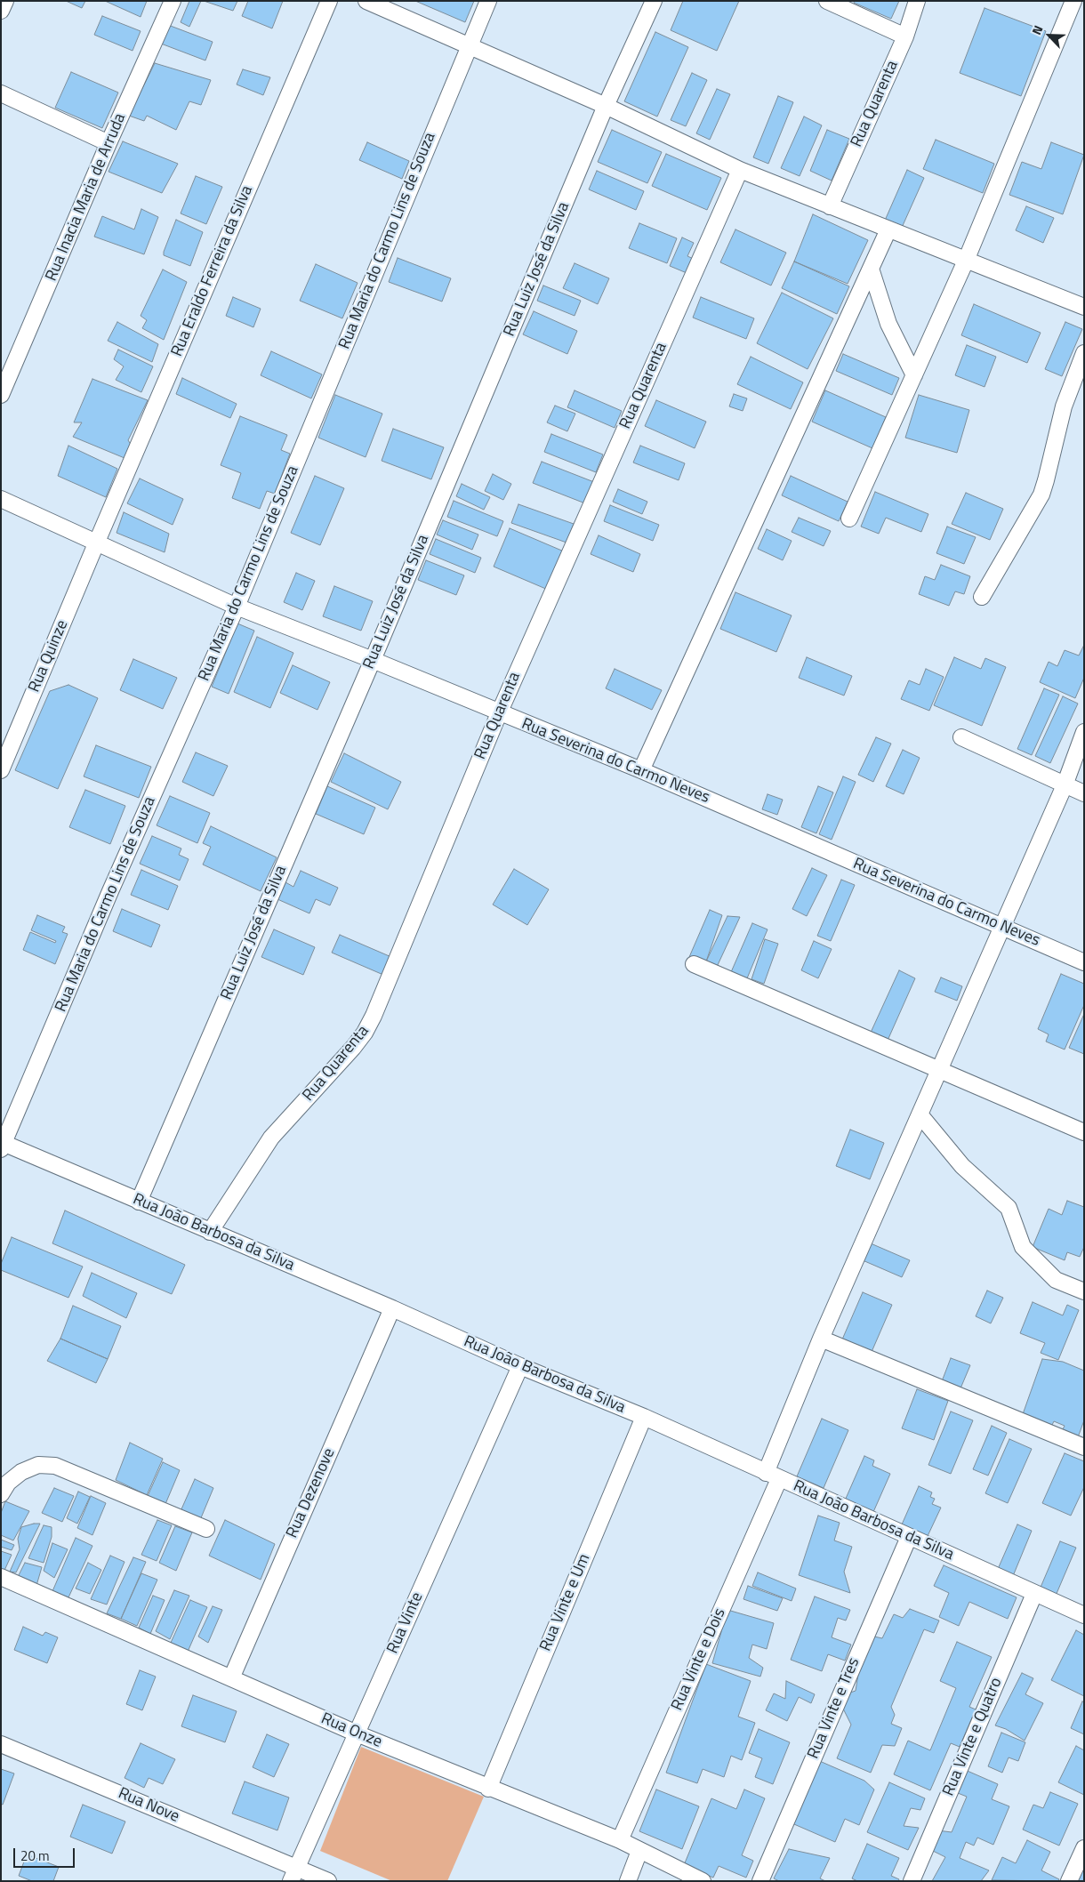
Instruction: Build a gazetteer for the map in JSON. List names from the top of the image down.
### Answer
{
  "streets": {
    "street": [
      "Rua Quarenta",
      "Rua Inacia Maria de Arruda",
      "Rua Maria do Carmo Lins de Souza",
      "Rua Luiz José da Silva",
      "Rua Eraldo Ferreira da Silva",
      "Rua Quinze",
      "Rua Severina do Carmo Neves",
      "Rua João Barbosa da Silva",
      "Rua Dezenove",
      "Rua Vinte e Um",
      "Rua Vinte",
      "Rua Vinte e Dois",
      "Rua Vinte e Tres",
      "Rua Onze",
      "Rua Vinte e Quatro",
      "Rua Nove"
    ]
  },
  "crossings": [
    ["Rua Quarenta", "Rua Severina do Carmo Neves"],
    ["Rua Quarenta", "Rua João Barbosa da Silva"],
    ["Rua Maria do Carmo Lins de Souza", "Rua Severina do Carmo Neves"],
    ["Rua Maria do Carmo Lins de Souza", "Rua João Barbosa da Silva"],
    ["Rua Luiz José da Silva", "Rua Severina do Carmo Neves"],
    ["Rua Luiz José da Silva", "Rua João Barbosa da Silva"],
    ["Rua Eraldo Ferreira da Silva", "Rua Quinze"],
    ["Rua Eraldo Ferreira da Silva", "Rua Severina do Carmo Neves"],
    ["Rua Quinze", "Rua Severina do Carmo Neves"],
    ["Rua Severina do Carmo Neves", "Rua Vinte e Dois"],
    ["Rua João Barbosa da Silva", "Rua Dezenove"],
    ["Rua João Barbosa da Silva", "Rua Vinte e Um"],
    ["Rua João Barbosa da Silva", "Rua Vinte"],
    ["Rua João Barbosa da Silva", "Rua Vinte e Dois"],
    ["Rua João Barbosa da Silva", "Rua Vinte e Tres"],
    ["Rua João Barbosa da Silva", "Rua Vinte e Quatro"],
    ["Rua Dezenove", "Rua Onze"],
    ["Rua Vinte e Um", "Rua Onze"],
    ["Rua Vinte", "Rua Onze"],
    ["Rua Vinte", "Rua Nove"],
    ["Rua Vinte e Dois", "Rua Onze"]
  ],
  "scale_bar": "20 m",
  "north": "top left"
}
